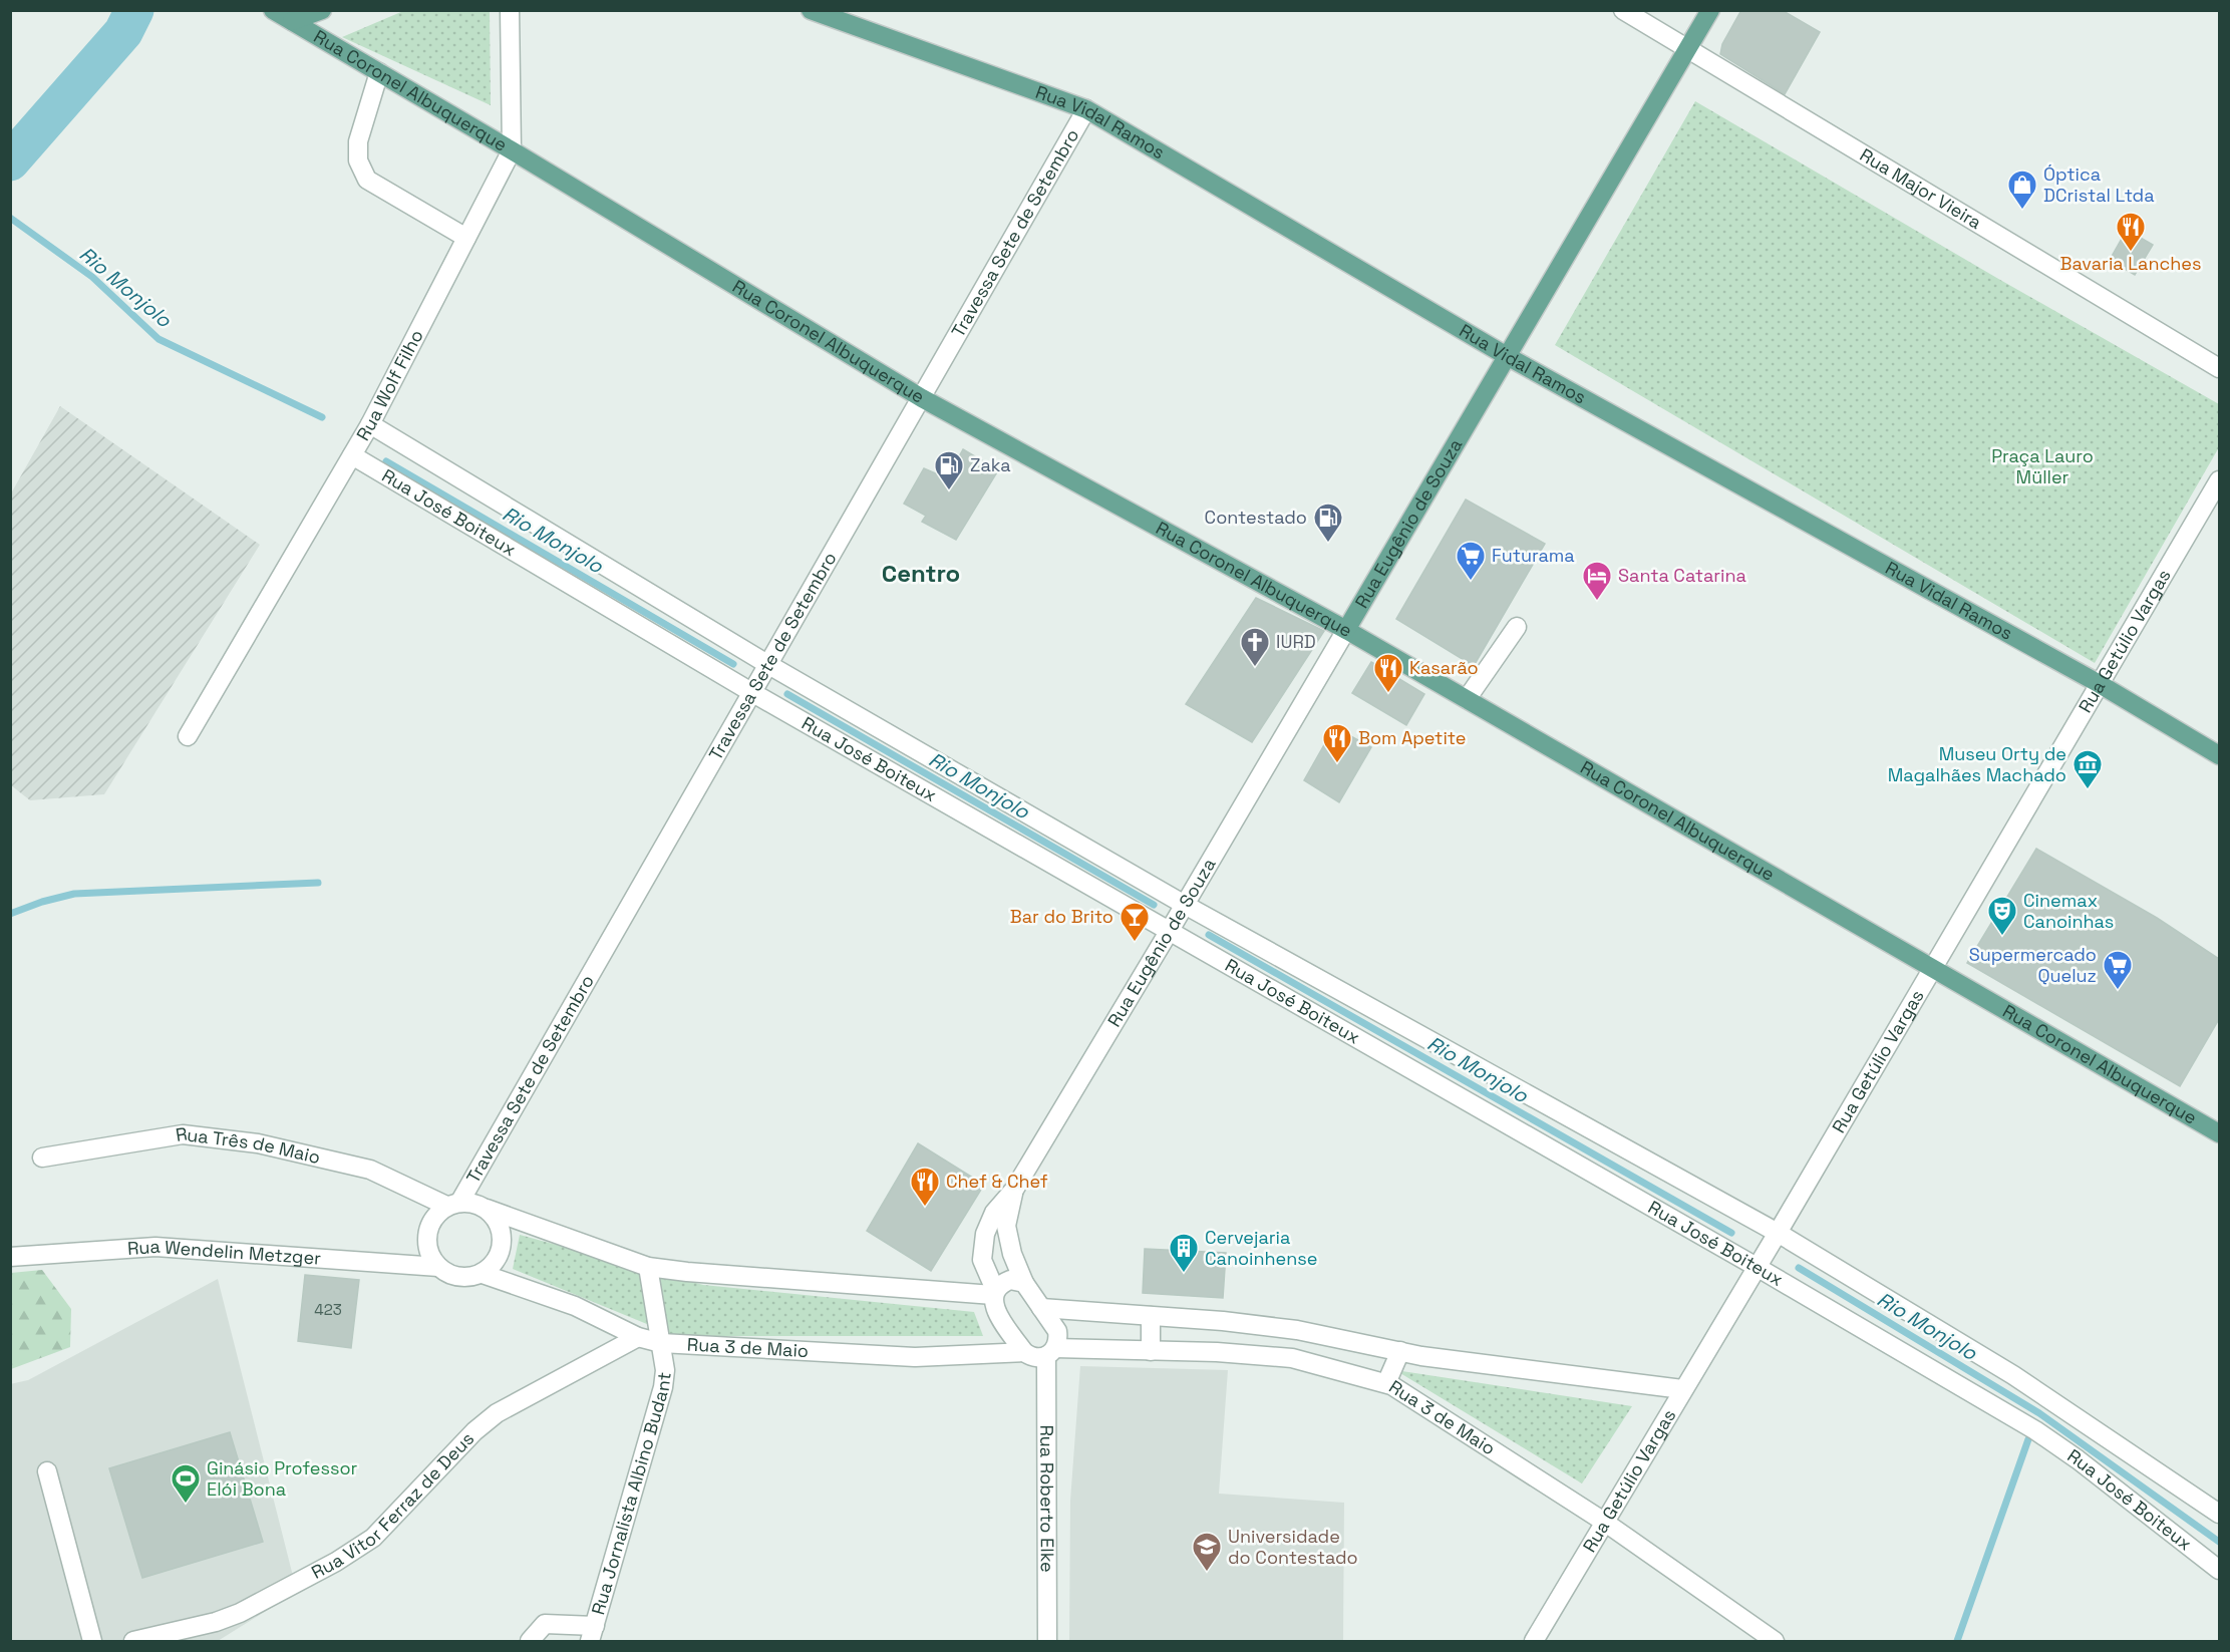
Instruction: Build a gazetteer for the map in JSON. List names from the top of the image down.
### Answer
{
  "streets": {
    "main road": ["Rua Coronel Albuquerque", "Rua Vidal Ramos", "Rua Eugênio de Souza"],
    "street": [
      "Rua Major Vieira",
      "Travessa Sete de Setembro",
      "Rua Wolf Filho",
      "Rua José Boiteux",
      "Rua Getúlio Vargas",
      "Rua Três de Maio",
      "Rua Wendelin Metzger",
      "Rua 3 de Maio",
      "Rua Jornalista Albino Budant",
      "Rua Roberto Elke",
      "Rua Vitor Ferraz de Deus"
    ]
  },
  "crossings": [
    ["Rua Coronel Albuquerque", "Travessa Sete de Setembro"],
    ["Rua Coronel Albuquerque", "Rua Wolf Filho"],
    ["Rua Coronel Albuquerque", "Rua Eugênio de Souza"],
    ["Rua Coronel Albuquerque", "Rua Getúlio Vargas"],
    ["Rua Vidal Ramos", "Travessa Sete de Setembro"],
    ["Rua Vidal Ramos", "Rua Eugênio de Souza"],
    ["Rua Vidal Ramos", "Rua Getúlio Vargas"],
    ["Rua Major Vieira", "Rua Eugênio de Souza"],
    ["Travessa Sete de Setembro", "Rua José Boiteux"],
    ["Travessa Sete de Setembro", "Rua Três de Maio"],
    ["Travessa Sete de Setembro", "Rua Wendelin Metzger"],
    ["Travessa Sete de Setembro", "Rua 3 de Maio"],
    ["Rua Wolf Filho", "Rua José Boiteux"],
    ["Rua José Boiteux", "Rua Eugênio de Souza"],
    ["Rua José Boiteux", "Rua Getúlio Vargas"],
    ["Rua Eugênio de Souza", "Rua 3 de Maio"],
    ["Rua Eugênio de Souza", "Rua Roberto Elke"],
    ["Rua Getúlio Vargas", "Rua 3 de Maio"],
    ["Rua Três de Maio", "Rua Wendelin Metzger"],
    ["Rua Três de Maio", "Rua 3 de Maio"],
    ["Rua Wendelin Metzger", "Rua 3 de Maio"],
    ["Rua 3 de Maio", "Rua Jornalista Albino Budant"],
    ["Rua 3 de Maio", "Rua Roberto Elke"],
    ["Rua 3 de Maio", "Rua Vitor Ferraz de Deus"]
  ],
  "districts": ["Centro"],
  "water": ["Rio Monjolo"],
  "parks": ["Praça Lauro Müller"],
  "places": {
    "shop": ["Óptica DCristal Ltda"],
    "restaurant": [
      "Bavaria Lanches",
      "Kasarão",
      "Bom Apetite",
      "Chef & Chef"
    ],
    "fuel station": ["Zaka", "Contestado"],
    "supermarket": ["Futurama", "Supermercado Queluz"],
    "hotel": ["Santa Catarina"],
    "church": ["IURD"],
    "museum": ["Museu Orty de Magalhães Machado"],
    "theatre": ["Cinemax Canoinhas"],
    "bar": ["Bar do Brito"],
    "building": ["Cervejaria Canoinhense"],
    "sports": ["Ginásio Professor Elói Bona"],
    "school or university": ["Universidade do Contestado"]
  },
  "house_numbers": ["423"]
}
